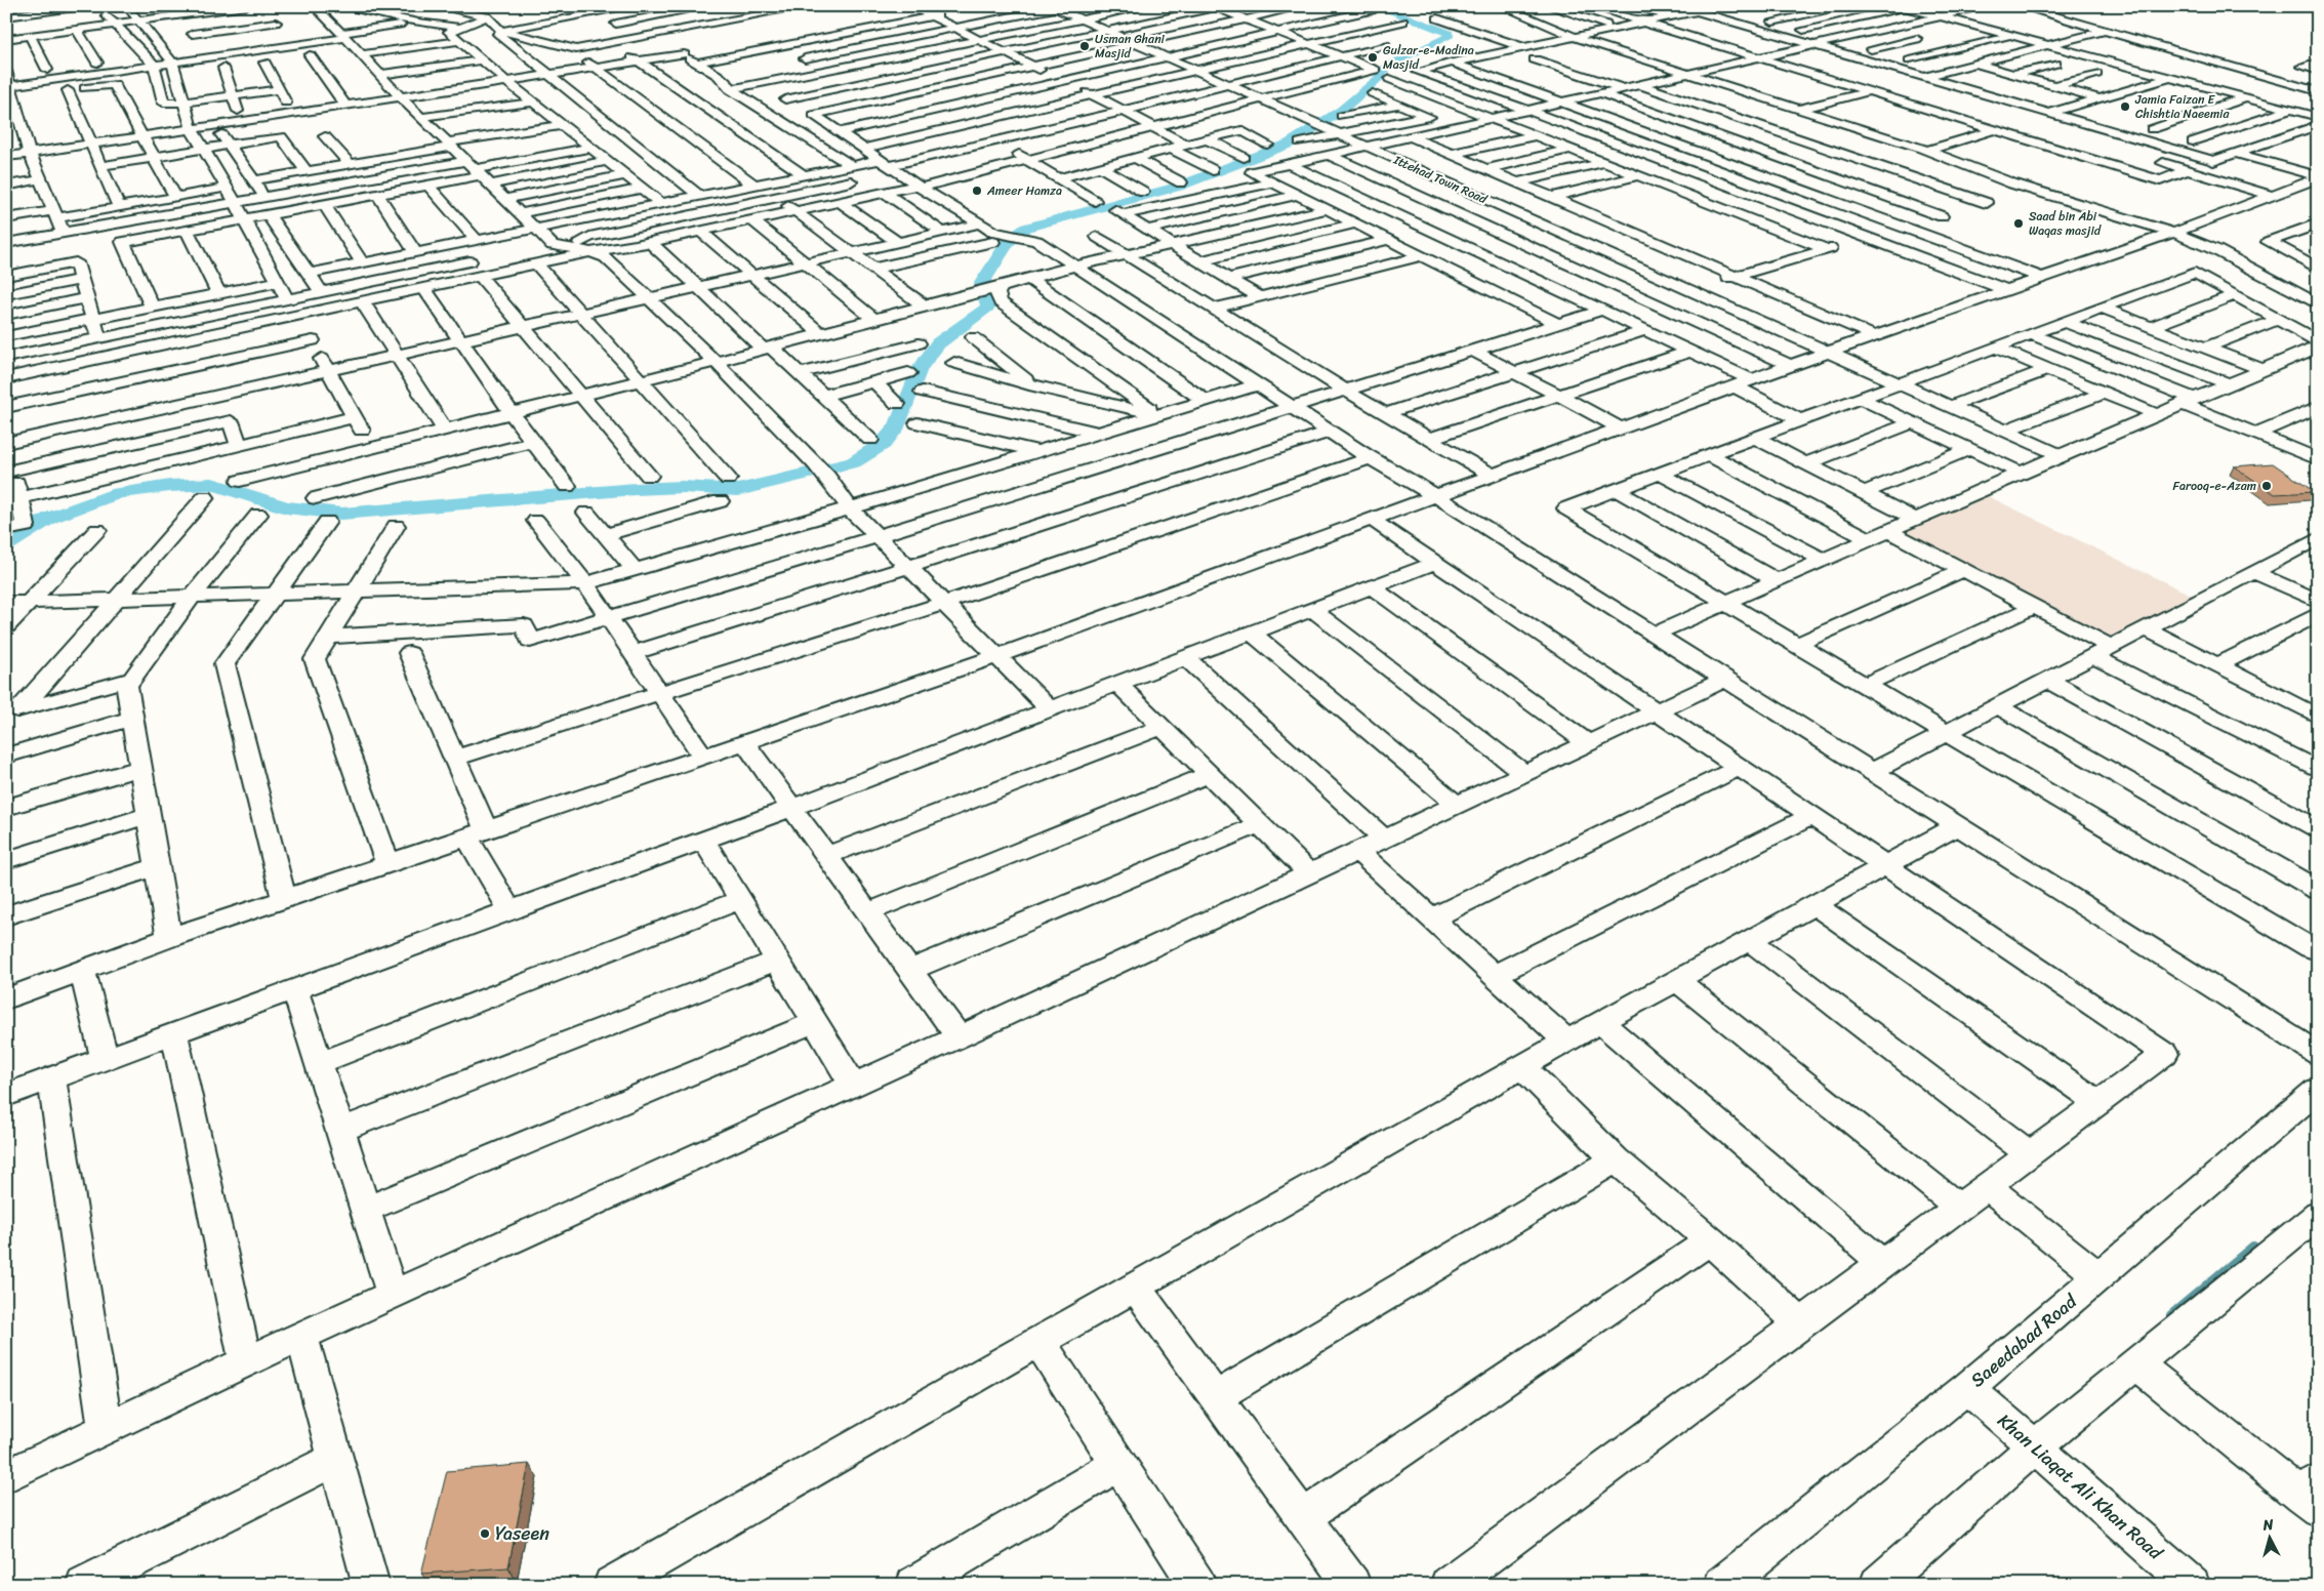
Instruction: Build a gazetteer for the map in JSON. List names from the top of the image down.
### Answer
{
  "streets": {
    "street": ["Ittehad Town Road", "Saeedabad Road", "Khan Liaqat Ali Khan Road"]
  },
  "crossings": [
    ["Saeedabad Road", "Khan Liaqat Ali Khan Road"]
  ],
  "places": [
    "Usman Ghani Masjid",
    "Gulzar-e-Madina Masjid",
    "Jamia Faizan E Chishtia Naeemia",
    "Ameer Hamza",
    "Saad bin Abi Waqas masjid",
    "Farooq-e-Azam",
    "Yaseen"
  ],
  "north": "top"
}
